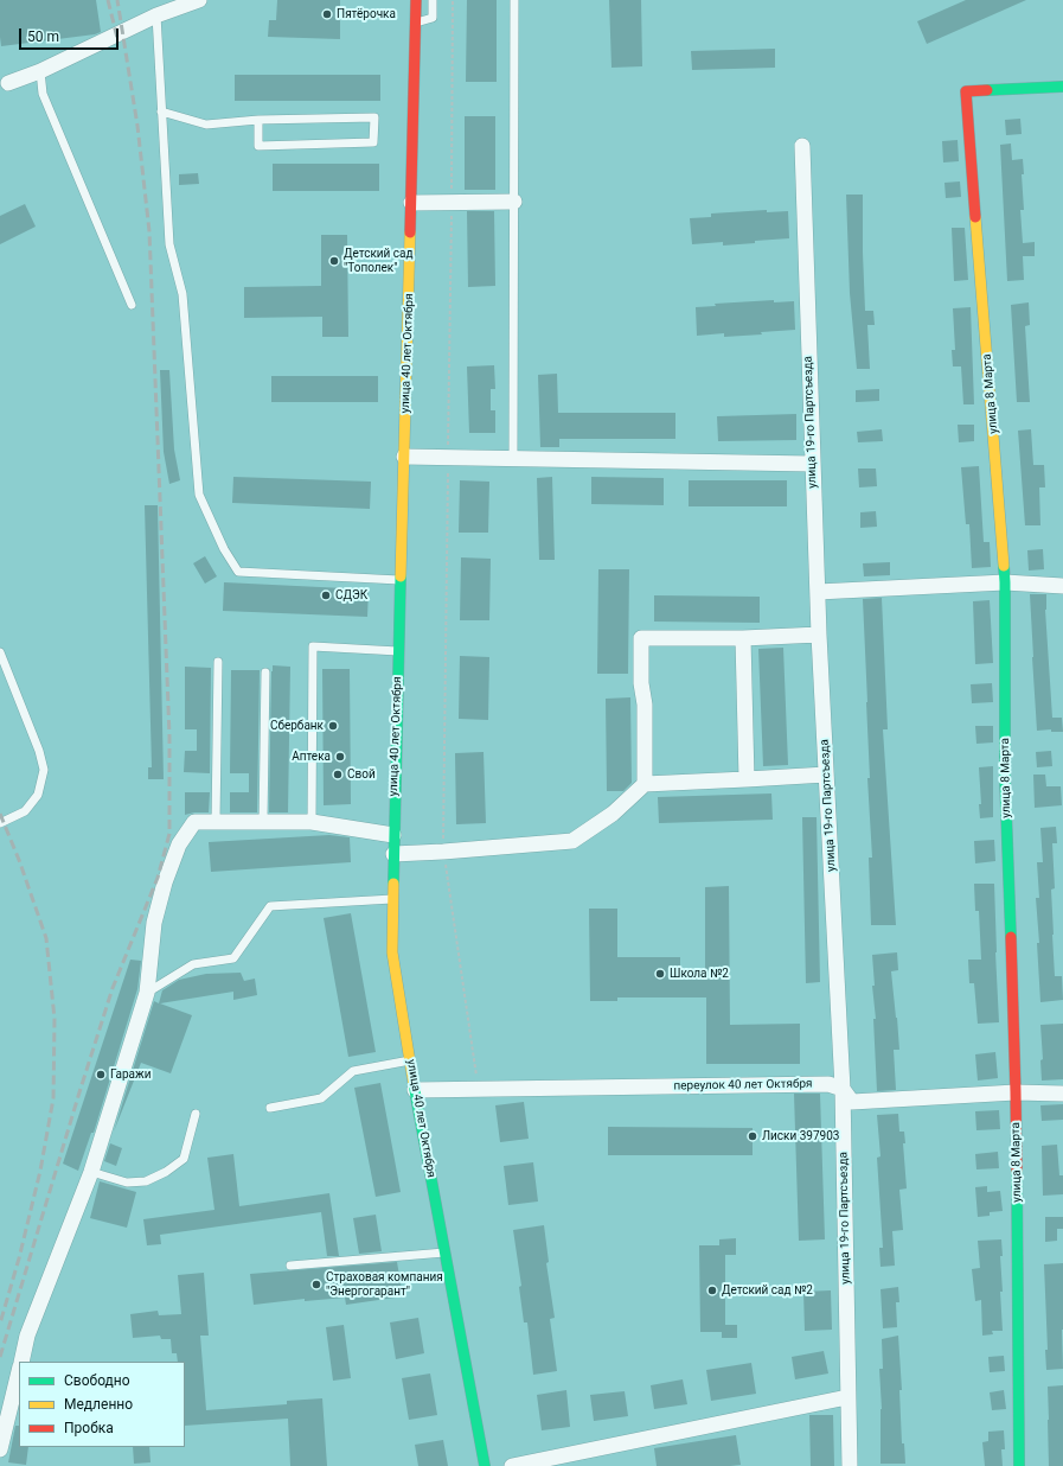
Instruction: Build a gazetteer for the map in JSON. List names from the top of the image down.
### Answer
{
  "streets": {
    "main road": ["улица 40 лет Октября", "улица 8 Марта"],
    "street": ["улица 19-го Партсъезда", "переулок 40 лет Октября"]
  },
  "crossings": [
    ["улица 40 лет Октября", "переулок 40 лет Октября"],
    ["улица 8 Марта", "переулок 40 лет Октября"],
    ["улица 19-го Партсъезда", "переулок 40 лет Октября"]
  ],
  "places": [
    "Пятёрочка",
    "Детский сад \"Тополек\"",
    "СДЭК",
    "Сбербанк",
    "Аптека",
    "Свой",
    "Школа №2",
    "Гаражи",
    "Лиски 397903",
    "Страховая компания \"Энергогарант\"",
    "Детский сад №2"
  ],
  "legend": ["Свободно", "Медленно", "Пробка"],
  "scale_bar": "50 m"
}
